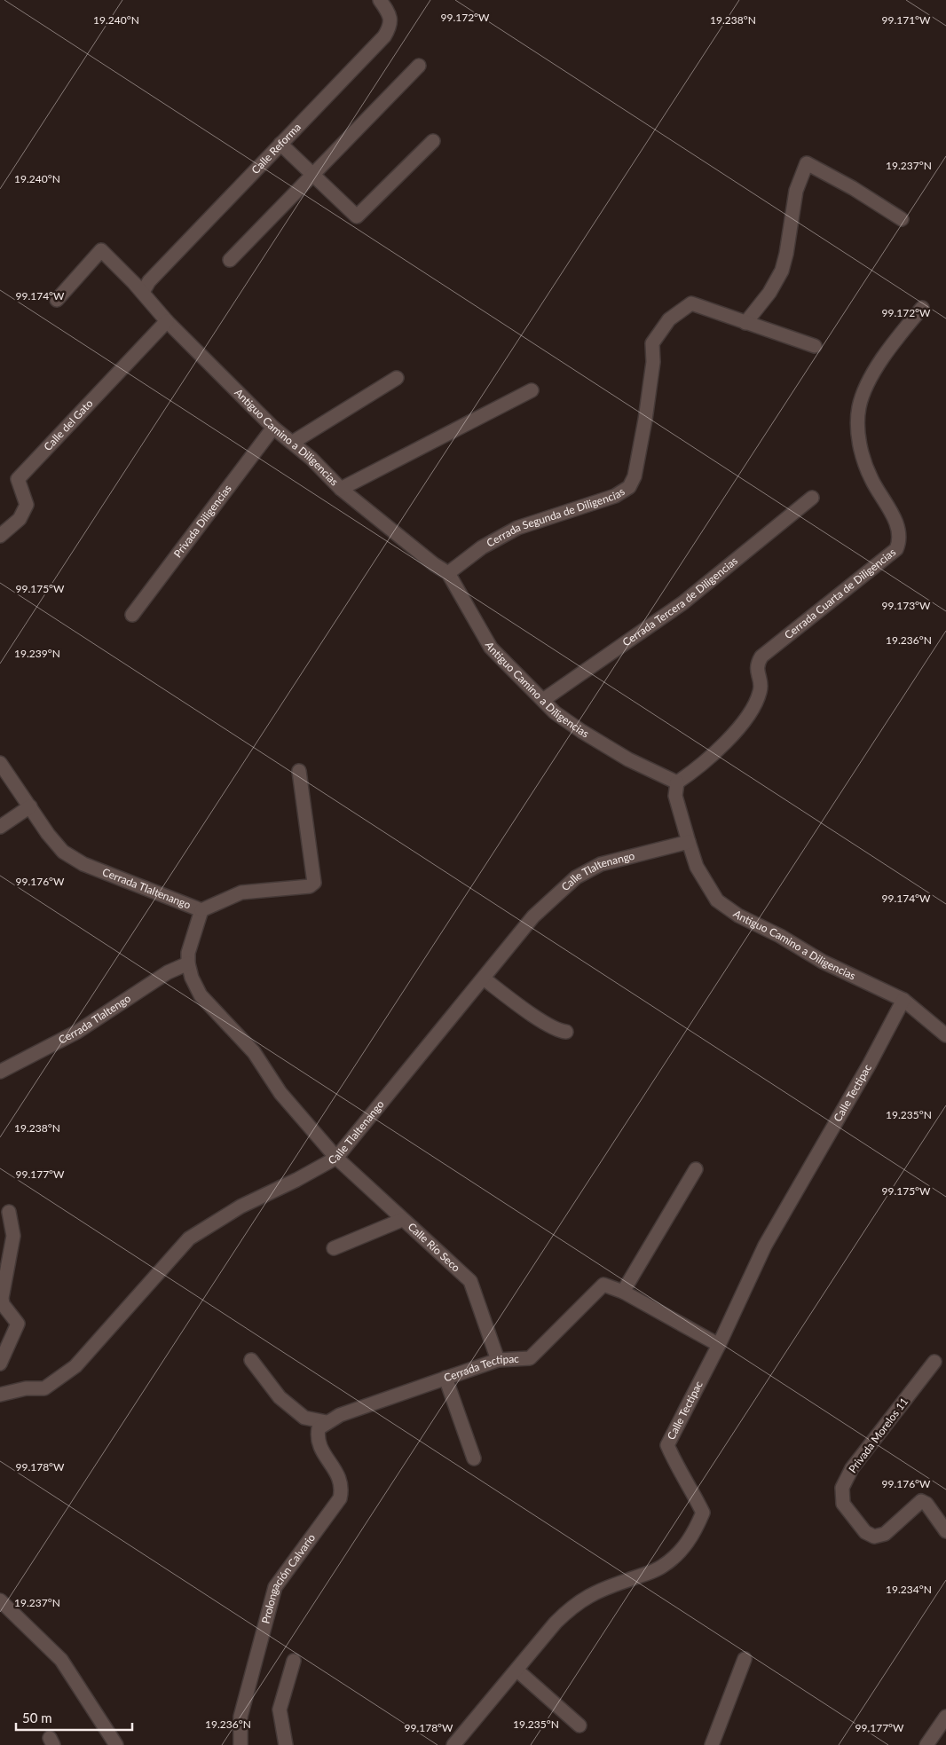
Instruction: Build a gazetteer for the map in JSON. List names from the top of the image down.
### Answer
{
  "streets": {
    "street": [
      "Calle Reforma",
      "Calle del Gato",
      "Antiguo Camino a Diligencias",
      "Cerrada Segunda de Diligencias",
      "Privada Diligencias",
      "Cerrada Cuarta de Diligencias",
      "Cerrada Tercera de Diligencias",
      "Calle Tlaltenango",
      "Cerrada Tlaltenango",
      "Cerrada Tlaltengo",
      "Calle Tectipac",
      "Calle Río Seco",
      "Cerrada Tectipac",
      "Privada Morelos 11",
      "Prolongación Calvario"
    ]
  },
  "crossings": [
    ["Calle Reforma", "Antiguo Camino a Diligencias"],
    ["Calle del Gato", "Antiguo Camino a Diligencias"],
    ["Antiguo Camino a Diligencias", "Cerrada Segunda de Diligencias"],
    ["Antiguo Camino a Diligencias", "Privada Diligencias"],
    ["Antiguo Camino a Diligencias", "Cerrada Cuarta de Diligencias"],
    ["Antiguo Camino a Diligencias", "Cerrada Tercera de Diligencias"],
    ["Antiguo Camino a Diligencias", "Calle Tlaltenango"],
    ["Antiguo Camino a Diligencias", "Calle Tectipac"],
    ["Calle Tlaltenango", "Cerrada Tlaltenango"],
    ["Calle Tlaltenango", "Calle Río Seco"],
    ["Cerrada Tlaltenango", "Cerrada Tlaltengo"],
    ["Cerrada Tlaltenango", "Calle Río Seco"],
    ["Calle Tectipac", "Cerrada Tectipac"],
    ["Calle Río Seco", "Cerrada Tectipac"],
    ["Cerrada Tectipac", "Prolongación Calvario"]
  ],
  "scale_bar": "50 m",
  "coordinates": [
    "99.172°W",
    "99.171°W",
    "19.240°N",
    "19.238°N",
    "19.237°N",
    "99.174°W",
    "99.175°W",
    "99.173°W",
    "19.236°N",
    "19.239°N",
    "99.176°W",
    "19.235°N",
    "99.177°W",
    "99.178°W",
    "19.234°N"
  ]
}
